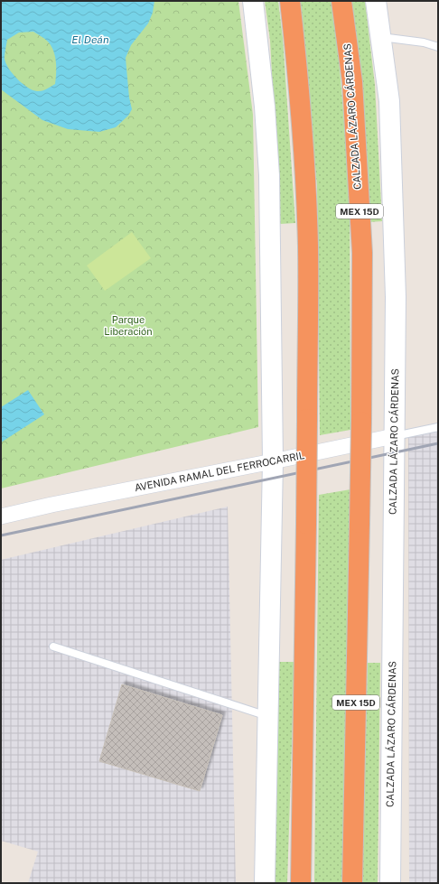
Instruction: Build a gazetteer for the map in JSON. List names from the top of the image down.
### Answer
{
  "streets": {
    "highway": ["CALZADA LÁZARO CÁRDENAS", "MEX 15D"],
    "street": ["AVENIDA RAMAL DEL FERROCARRIL"]
  },
  "crossings": [
    ["CALZADA LÁZARO CÁRDENAS", "AVENIDA RAMAL DEL FERROCARRIL"]
  ],
  "water": ["El Deán"],
  "parks": ["Parque Liberación"]
}
